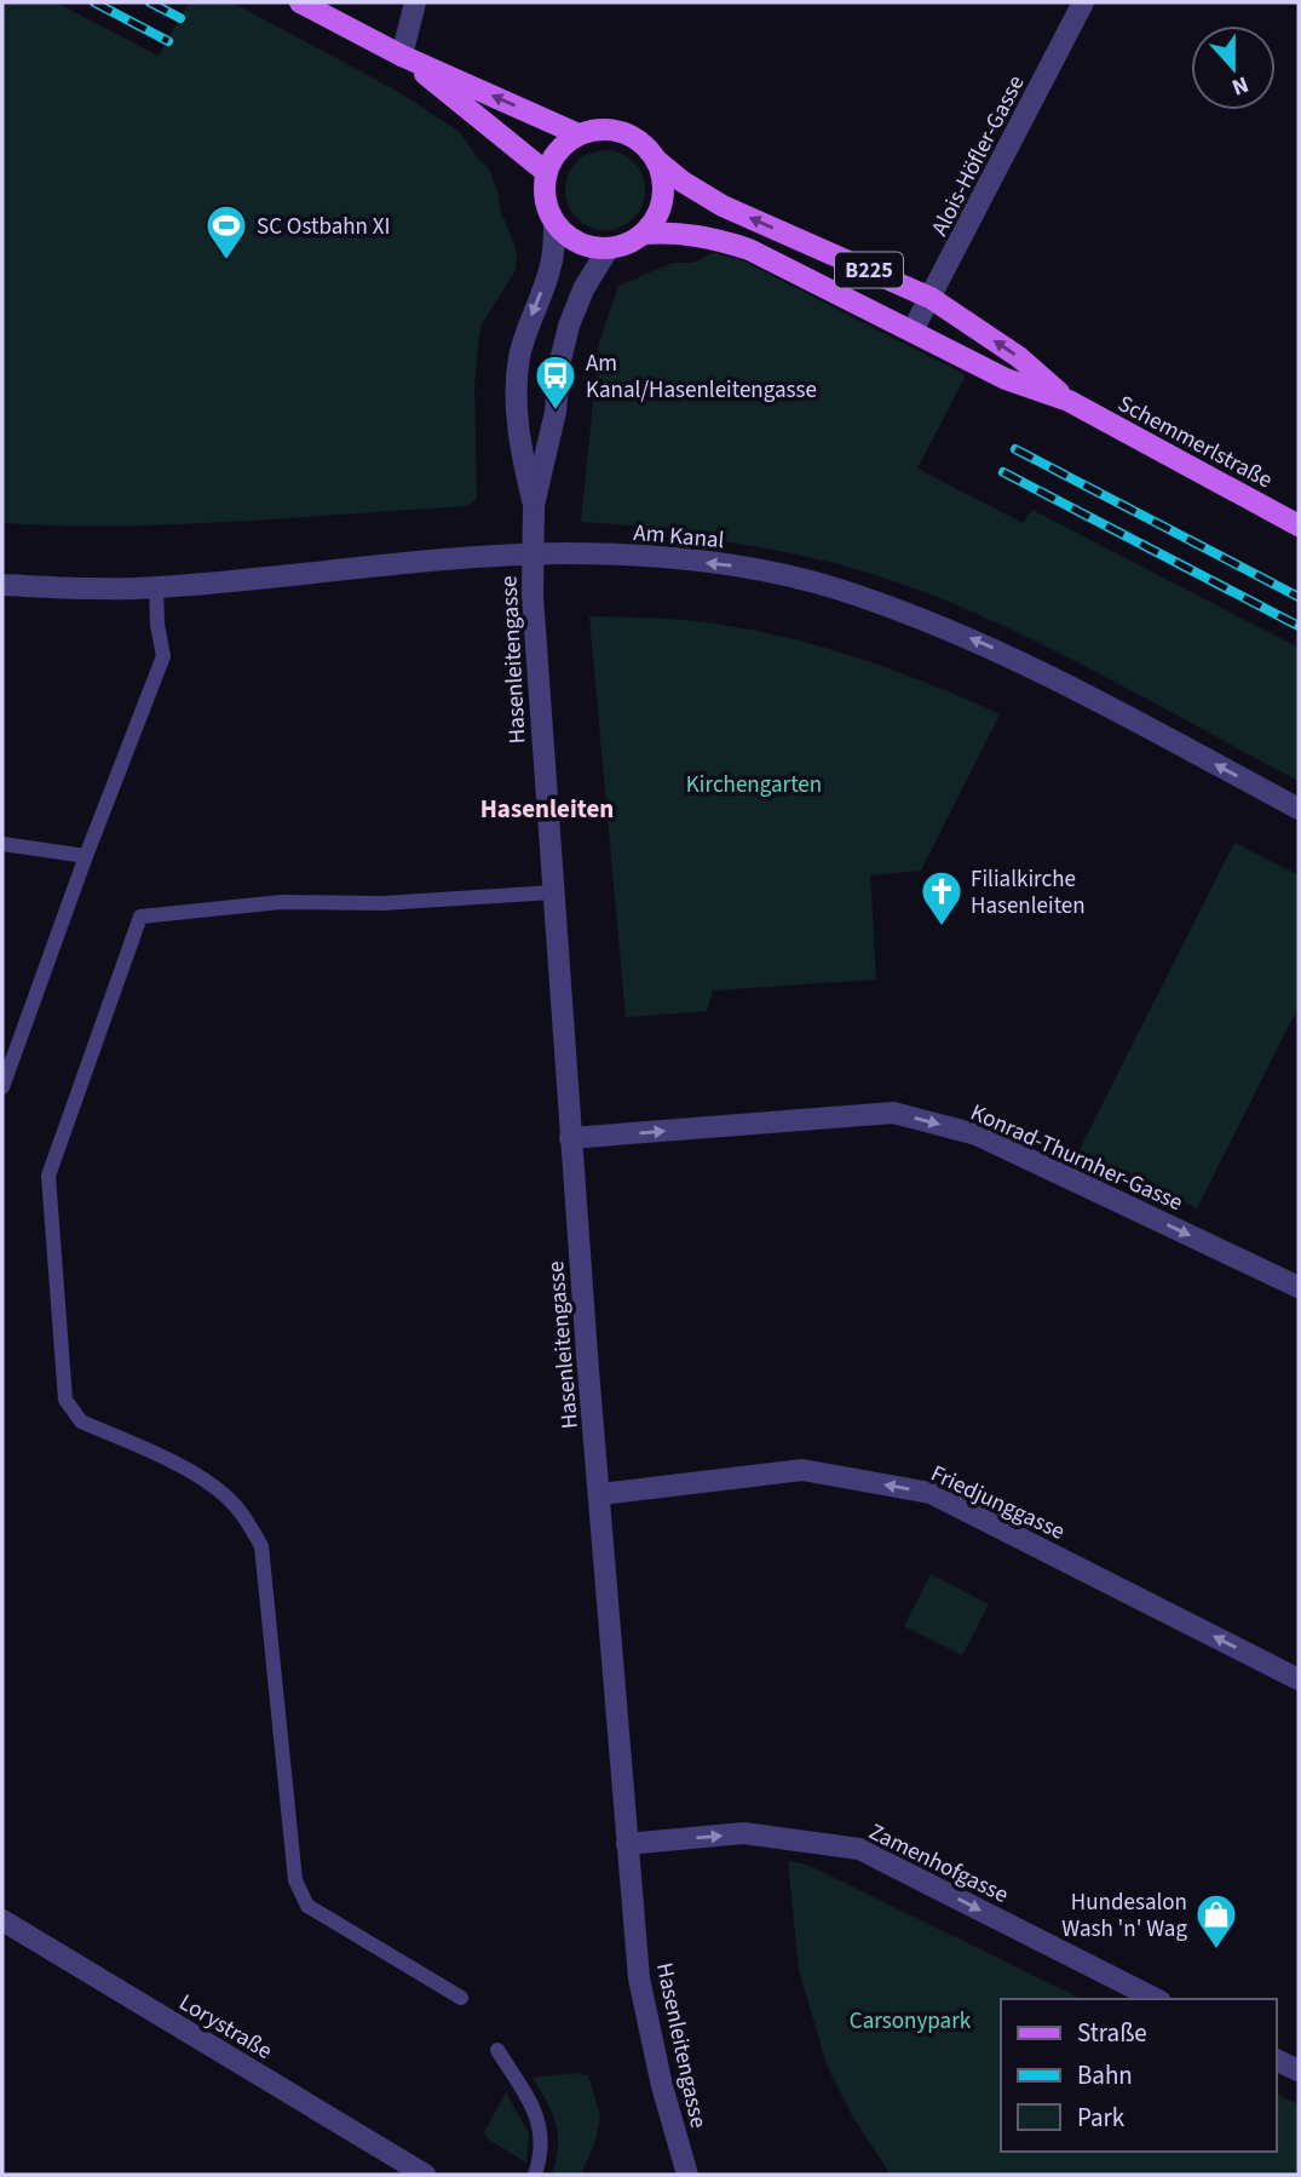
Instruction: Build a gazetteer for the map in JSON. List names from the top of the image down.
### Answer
{
  "streets": {
    "main road": ["B225", "Schemmerlstraße"],
    "street": [
      "Alois-Höfler-Gasse",
      "Am Kanal",
      "Hasenleitengasse",
      "Konrad-Thurnher-Gasse",
      "Friedjunggasse",
      "Zamenhofgasse",
      "Lorystraße"
    ]
  },
  "crossings": [
    ["Alois-Höfler-Gasse", "Schemmerlstraße"],
    ["B225", "Schemmerlstraße"],
    ["B225", "Hasenleitengasse"],
    ["Schemmerlstraße", "Hasenleitengasse"],
    ["Am Kanal", "Hasenleitengasse"],
    ["Hasenleitengasse", "Konrad-Thurnher-Gasse"],
    ["Hasenleitengasse", "Friedjunggasse"],
    ["Hasenleitengasse", "Zamenhofgasse"]
  ],
  "one_way": [
    "Am Kanal",
    "Konrad-Thurnher-Gasse",
    "Friedjunggasse",
    "Zamenhofgasse"
  ],
  "districts": ["Hasenleiten"],
  "parks": ["Kirchengarten", "Carsonypark"],
  "places": {
    "sports": ["SC Ostbahn XI"],
    "bus stop": ["Am Kanal/Hasenleitengasse"],
    "church": ["Filialkirche Hasenleiten"],
    "shop": ["Hundesalon Wash 'n' Wag"]
  },
  "legend": ["Straße", "Bahn", "Park"],
  "north": "bottom"
}
